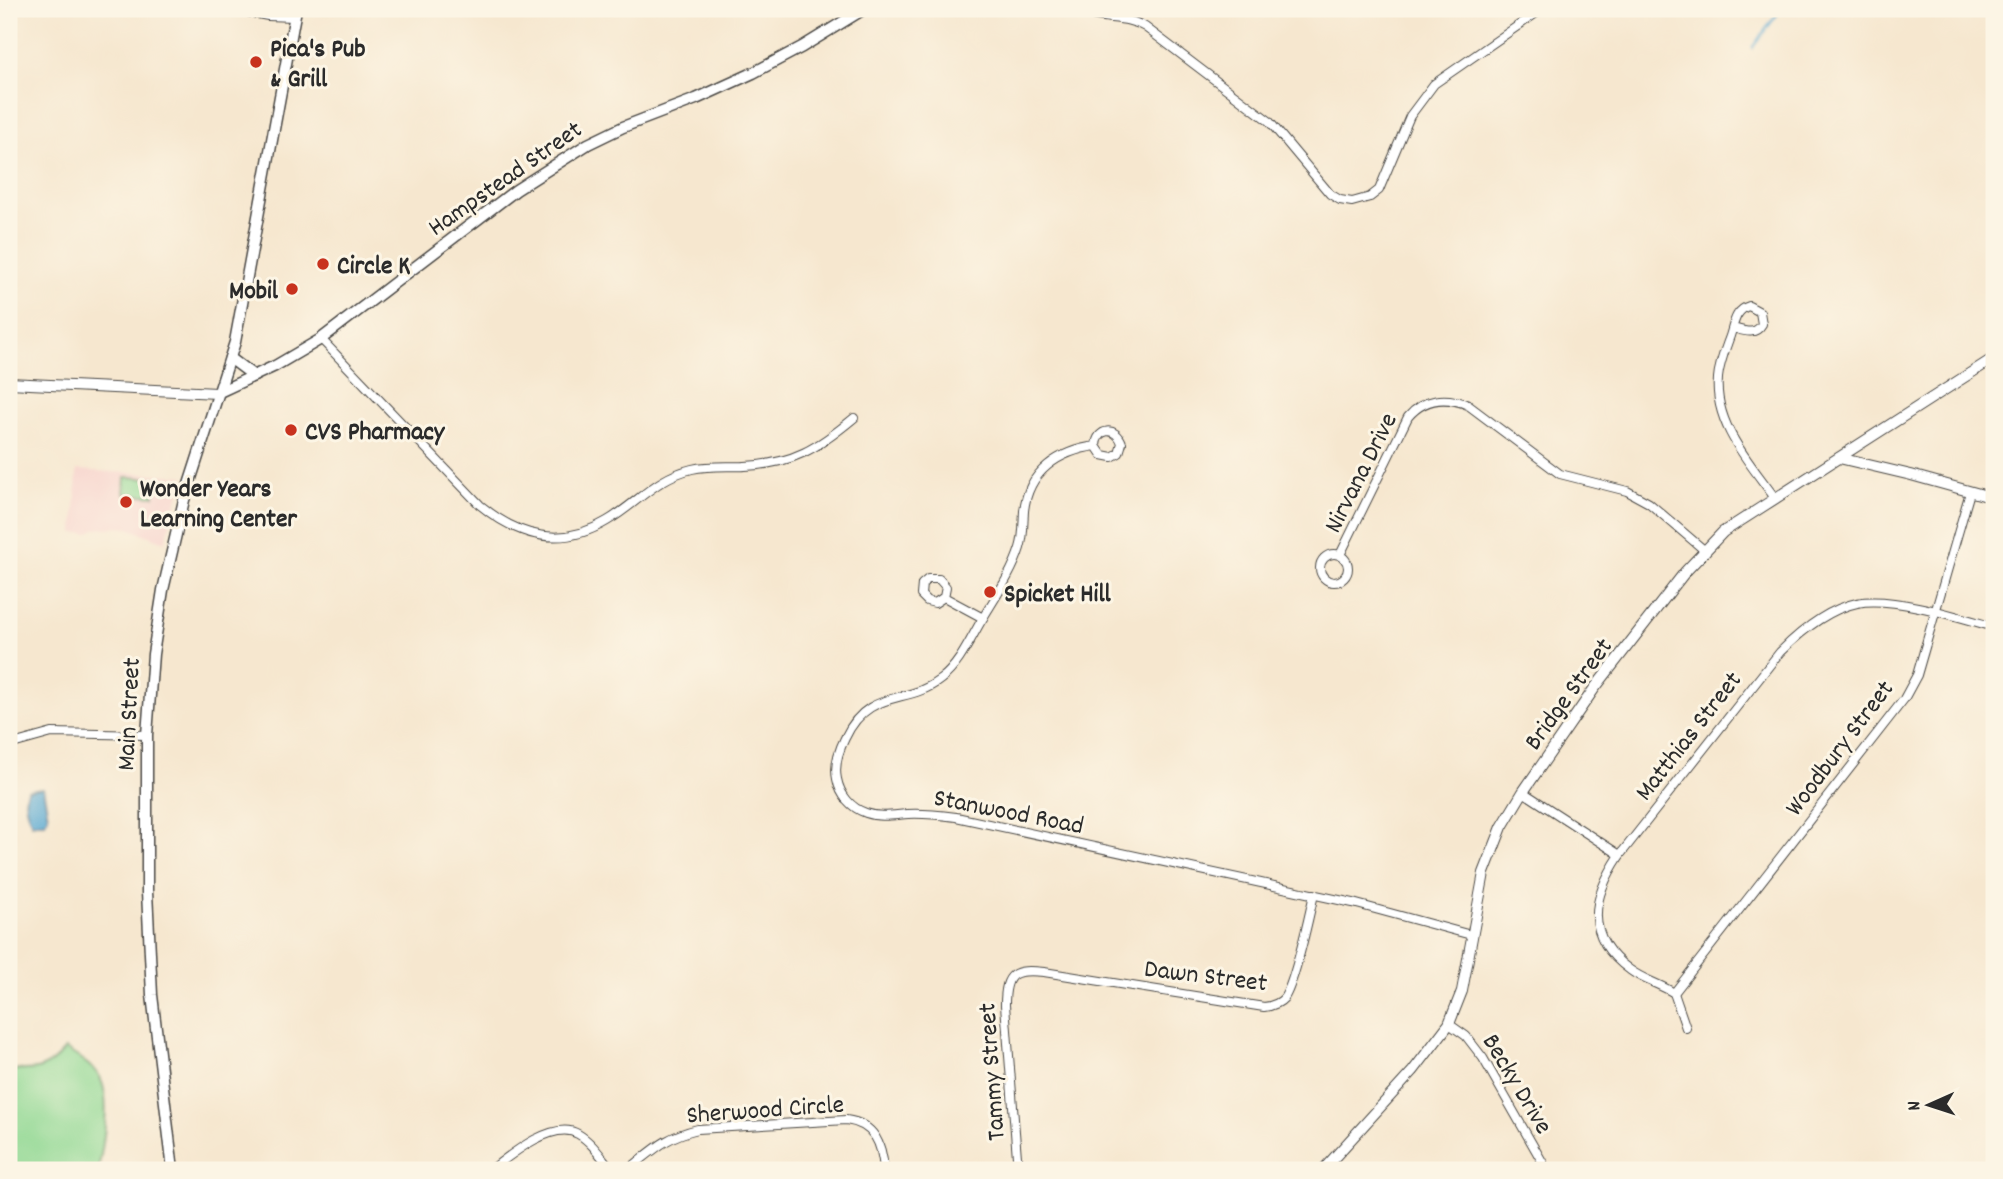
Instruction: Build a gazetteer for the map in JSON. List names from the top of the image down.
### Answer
{
  "streets": {
    "main road": ["Hampstead Street", "Main Street"],
    "street": [
      "Nirvana Drive",
      "Bridge Street",
      "Matthias Street",
      "Woodbury Street",
      "Stanwood Road",
      "Dawn Street",
      "Tammy Street",
      "Becky Drive",
      "Sherwood Circle"
    ]
  },
  "crossings": [
    ["Hampstead Street", "Main Street"],
    ["Nirvana Drive", "Bridge Street"],
    ["Bridge Street", "Stanwood Road"],
    ["Bridge Street", "Becky Drive"],
    ["Matthias Street", "Woodbury Street"],
    ["Stanwood Road", "Dawn Street"],
    ["Dawn Street", "Tammy Street"]
  ],
  "places": [
    "Pica's Pub & Grill",
    "Circle K",
    "Mobil",
    "CVS Pharmacy",
    "Wonder Years Learning Center",
    "Spicket Hill"
  ],
  "north": "left"
}
